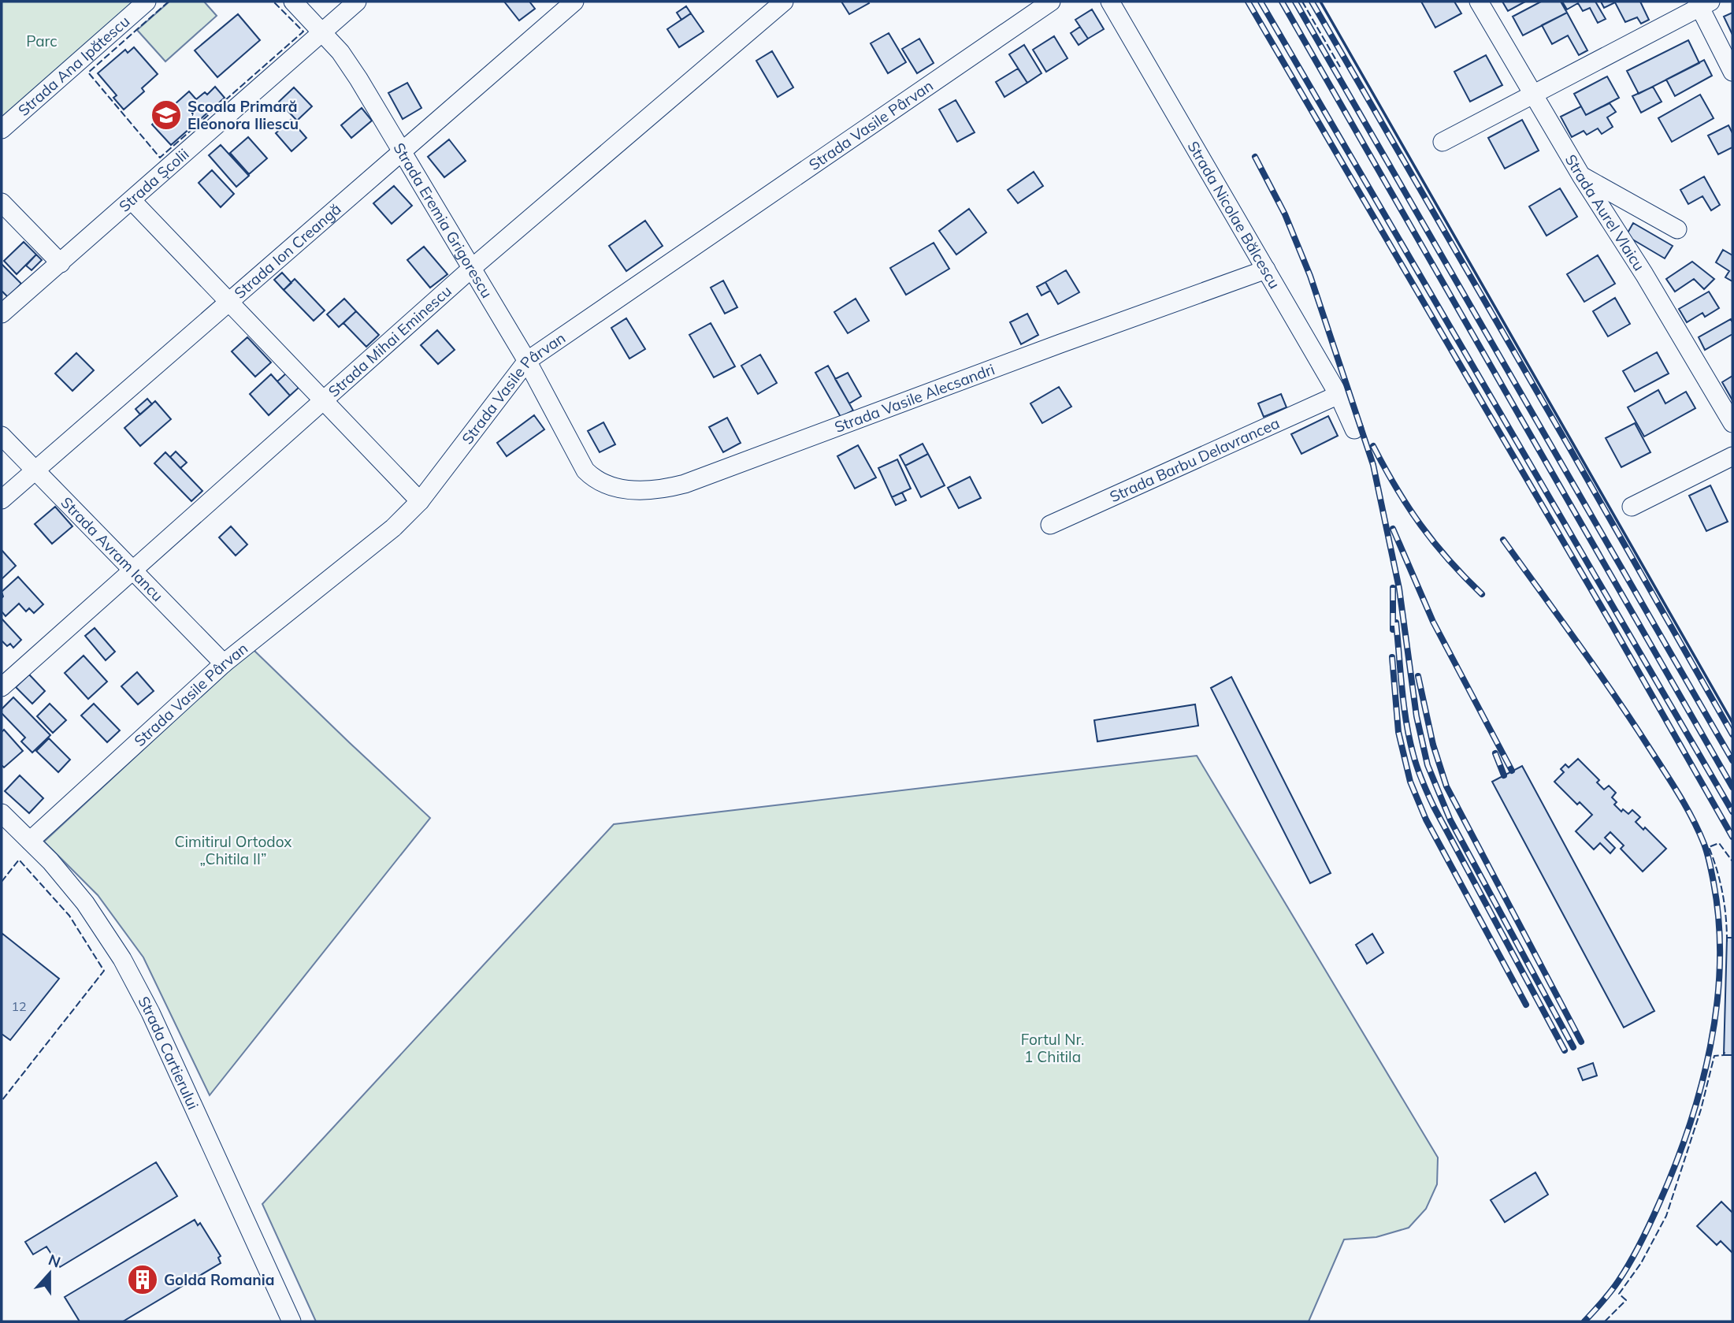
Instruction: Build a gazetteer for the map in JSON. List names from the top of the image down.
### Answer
{
  "streets": {
    "street": [
      "Strada Ana Ipătescu",
      "Strada Vasile Pârvan",
      "Strada Școlii",
      "Strada Aurel Vlaicu",
      "Strada Nicolae Bălcescu",
      "Strada Eremia Grigorescu",
      "Strada Ion Creangă",
      "Strada Mihai Eminescu",
      "Strada Vasile Alecsandri",
      "Strada Barbu Delavrancea",
      "Strada Avram Iancu",
      "Strada Cartierului"
    ]
  },
  "crossings": [
    ["Strada Vasile Pârvan", "Strada Eremia Grigorescu"],
    ["Strada Vasile Pârvan", "Strada Avram Iancu"],
    ["Strada Vasile Pârvan", "Strada Cartierului"],
    ["Strada Școlii", "Strada Eremia Grigorescu"],
    ["Strada Nicolae Bălcescu", "Strada Vasile Alecsandri"],
    ["Strada Nicolae Bălcescu", "Strada Barbu Delavrancea"],
    ["Strada Eremia Grigorescu", "Strada Ion Creangă"],
    ["Strada Eremia Grigorescu", "Strada Mihai Eminescu"],
    ["Strada Eremia Grigorescu", "Strada Vasile Alecsandri"],
    ["Strada Ion Creangă", "Strada Avram Iancu"],
    ["Strada Mihai Eminescu", "Strada Avram Iancu"]
  ],
  "parks": ["Parc", "Cimitirul Ortodox „Chitila II”", "Fortul Nr. 1 Chitila"],
  "places": {
    "school or university": ["Școala Primară Eleonora Iliescu"],
    "building": ["Golda Romania"]
  },
  "house_numbers": ["12"],
  "north": "top"
}
